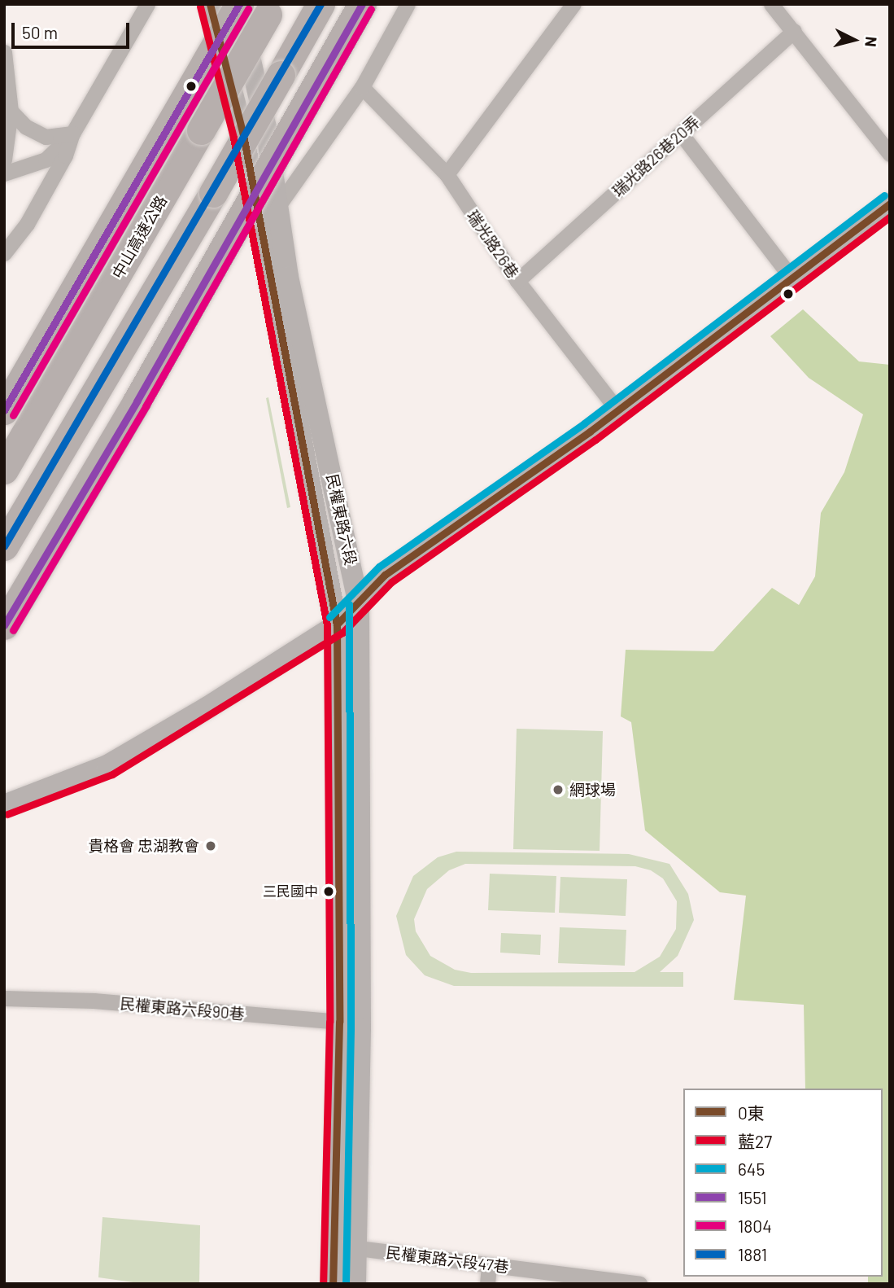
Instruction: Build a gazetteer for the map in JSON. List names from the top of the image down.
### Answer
{
  "streets": {
    "highway": ["中山高速公路"],
    "main road": ["民權東路六段"],
    "street": [
      "瑞光路26巷20弄",
      "瑞光路26巷",
      "民權東路六段90巷",
      "民權東路六段47巷"
    ]
  },
  "crossings": [
    ["瑞光路26巷20弄", "瑞光路26巷"],
    ["民權東路六段", "民權東路六段90巷"],
    ["民權東路六段", "民權東路六段47巷"]
  ],
  "places": ["網球場", "貴格會 忠湖教會", "三民國中"],
  "lines": [
    "transit line 0東",
    "transit line 1551",
    "transit line 1881",
    "transit line 藍27",
    "transit line 1804",
    "transit line 645"
  ],
  "legend": [
    "0東",
    "藍27",
    "645",
    "1551",
    "1804",
    "1881"
  ],
  "scale_bar": "50 m",
  "north": "right"
}
